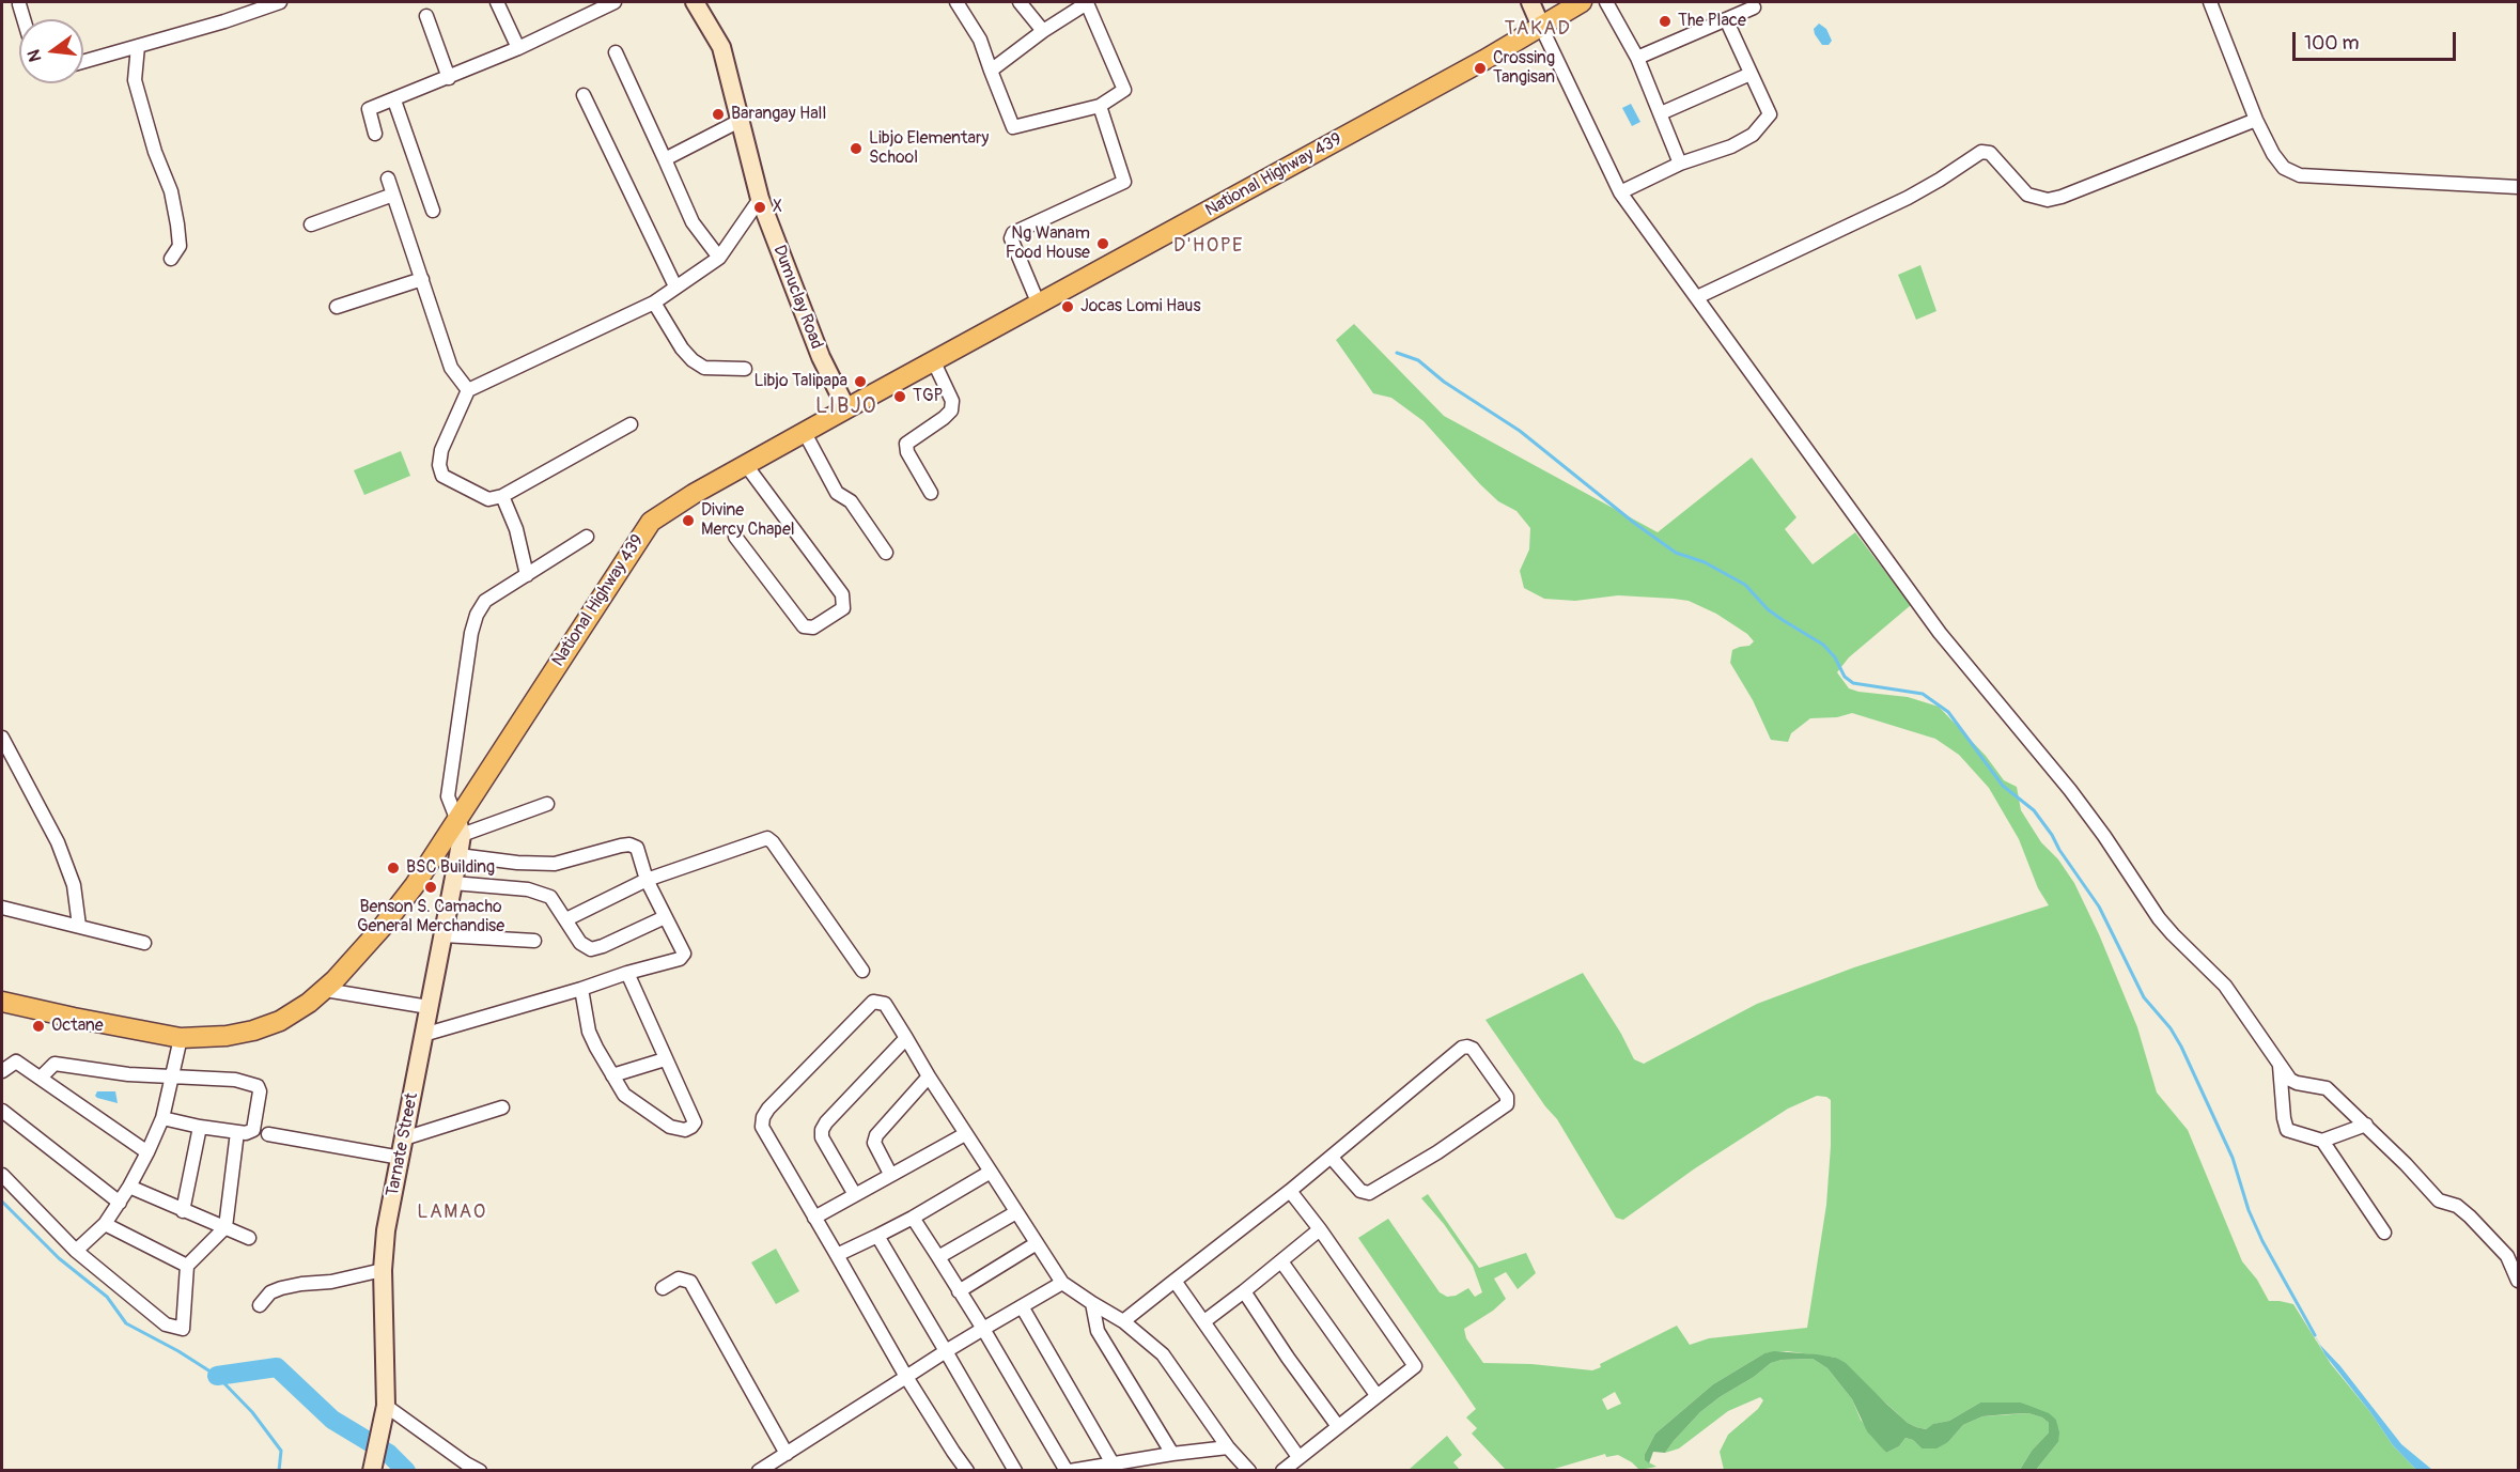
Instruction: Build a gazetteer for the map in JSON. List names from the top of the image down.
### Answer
{
  "streets": {
    "main road": ["National Highway 439"],
    "street": ["Dumuclay Road", "Tarnate Street"]
  },
  "crossings": [
    ["National Highway 439", "Dumuclay Road"],
    ["National Highway 439", "Tarnate Street"]
  ],
  "districts": [
    "TAKAD",
    "D'HOPE",
    "LIBJO",
    "LAMAO"
  ],
  "places": [
    "The Place",
    "Crossing Tangisan",
    "Barangay Hall",
    "Libjo Elementary School",
    "X",
    "Ng Wanam Food House",
    "Jocas Lomi Haus",
    "Libjo Talipapa",
    "TGP",
    "Divine Mercy Chapel",
    "BSC Building",
    "Benson S. Camacho General Merchandise",
    "Octane"
  ],
  "scale_bar": "100 m",
  "north": "left"
}
